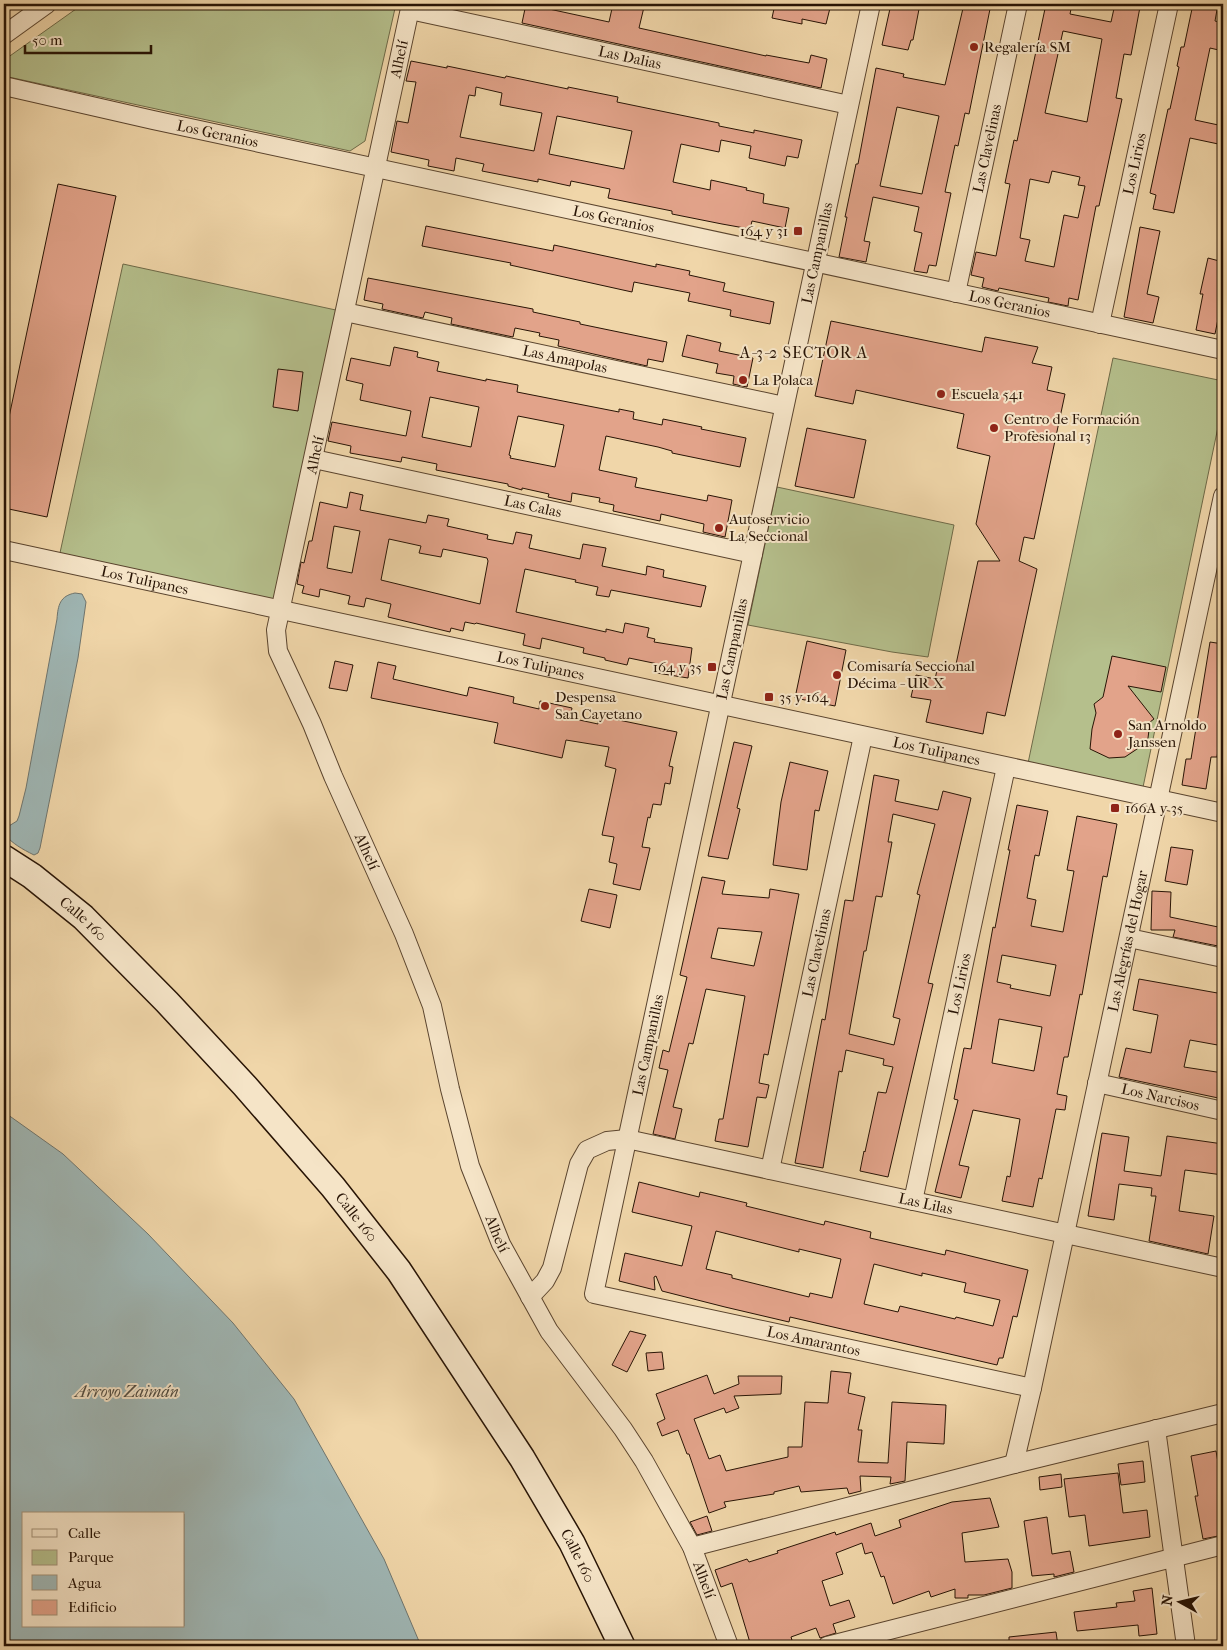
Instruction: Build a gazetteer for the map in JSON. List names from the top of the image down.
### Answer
{
  "streets": {
    "main road": ["Calle 160"],
    "street": [
      "Las Dalias",
      "Alhelí",
      "Los Geranios",
      "Las Clavelinas",
      "Los Lirios",
      "Las Campanillas",
      "Las Amapolas",
      "Las Calas",
      "Los Tulipanes",
      "Las Alegrías del Hogar",
      "Los Narcisos",
      "Las Lilas",
      "Los Amarantos"
    ]
  },
  "crossings": [
    ["Las Dalias", "Alhelí"],
    ["Las Dalias", "Las Campanillas"],
    ["Alhelí", "Los Geranios"],
    ["Alhelí", "Las Amapolas"],
    ["Alhelí", "Las Calas"],
    ["Alhelí", "Los Tulipanes"],
    ["Alhelí", "Las Lilas"],
    ["Los Geranios", "Las Clavelinas"],
    ["Los Geranios", "Los Lirios"],
    ["Los Geranios", "Las Campanillas"],
    ["Las Clavelinas", "Los Tulipanes"],
    ["Las Clavelinas", "Las Lilas"],
    ["Los Lirios", "Los Tulipanes"],
    ["Los Lirios", "Las Lilas"],
    ["Las Campanillas", "Las Amapolas"],
    ["Las Campanillas", "Las Calas"],
    ["Las Campanillas", "Los Tulipanes"],
    ["Las Campanillas", "Las Lilas"],
    ["Las Campanillas", "Los Amarantos"],
    ["Los Tulipanes", "Las Alegrías del Hogar"],
    ["Las Alegrías del Hogar", "Los Narcisos"],
    ["Las Alegrías del Hogar", "Las Lilas"],
    ["Las Alegrías del Hogar", "Los Amarantos"]
  ],
  "districts": ["A-3-2 SECTOR A"],
  "water": ["Arroyo Zaimán"],
  "places": {
    "other": [
      "Regalería SM",
      "La Polaca",
      "Escuela 541",
      "Centro de Formación Profesional 13",
      "Autoservicio La Seccional",
      "Comisaría Seccional Décima - UR X",
      "Despensa San Cayetano",
      "San Arnoldo Janssen"
    ],
    "transit": [
      "164 y 31",
      "164 y 35",
      "35 y 164",
      "166A y 35"
    ]
  },
  "legend": [
    "Calle",
    "Parque",
    "Agua",
    "Edificio"
  ],
  "scale_bar": "50 m",
  "north": "left"
}
